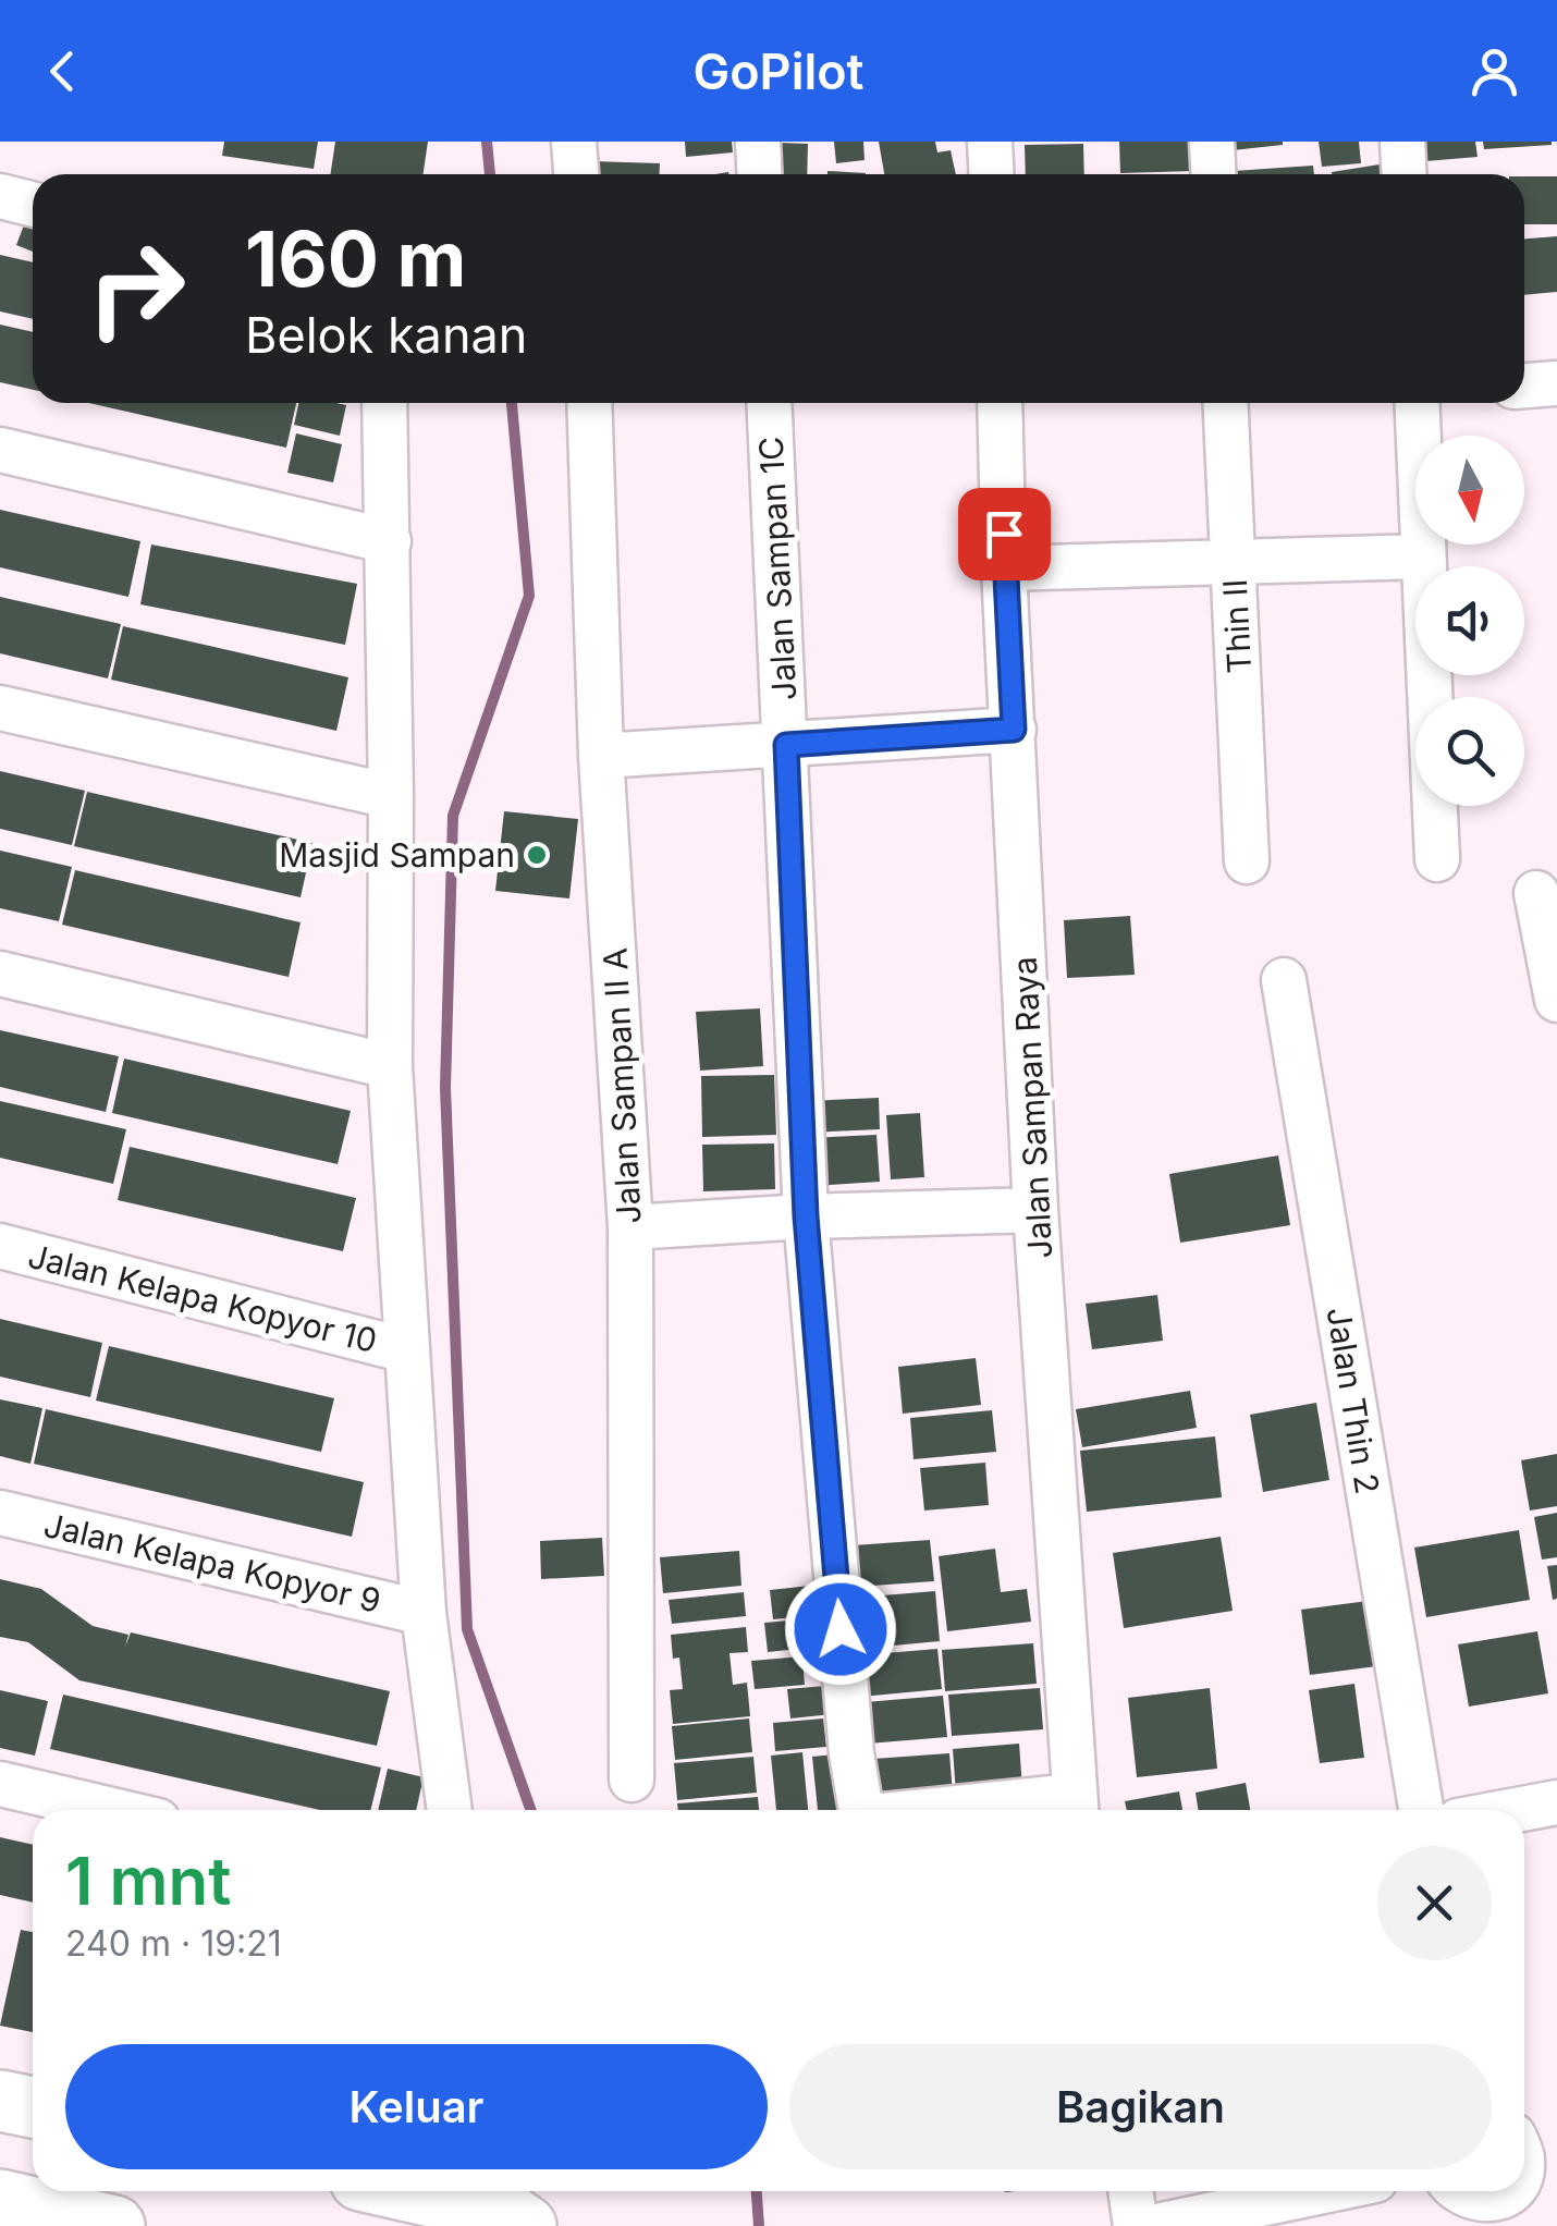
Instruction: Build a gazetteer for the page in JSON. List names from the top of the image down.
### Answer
{
  "streets": {
    "street": [
      "Jalan Sampan 1C",
      "Thin II",
      "Jalan Sampan II A",
      "Jalan Sampan Raya",
      "Jalan Kelapa Kopyor 10",
      "Jalan Thin 2",
      "Jalan Kelapa Kopyor 9"
    ]
  },
  "places": ["Masjid Sampan"],
  "north": "bottom",
  "page": {
    "header": "GoPilot",
    "turn": ["160 m", "Belok kanan"],
    "heading": ["1 mnt", "240 m · 19:21"],
    "buttons": ["Keluar", "Bagikan"]
  }
}
